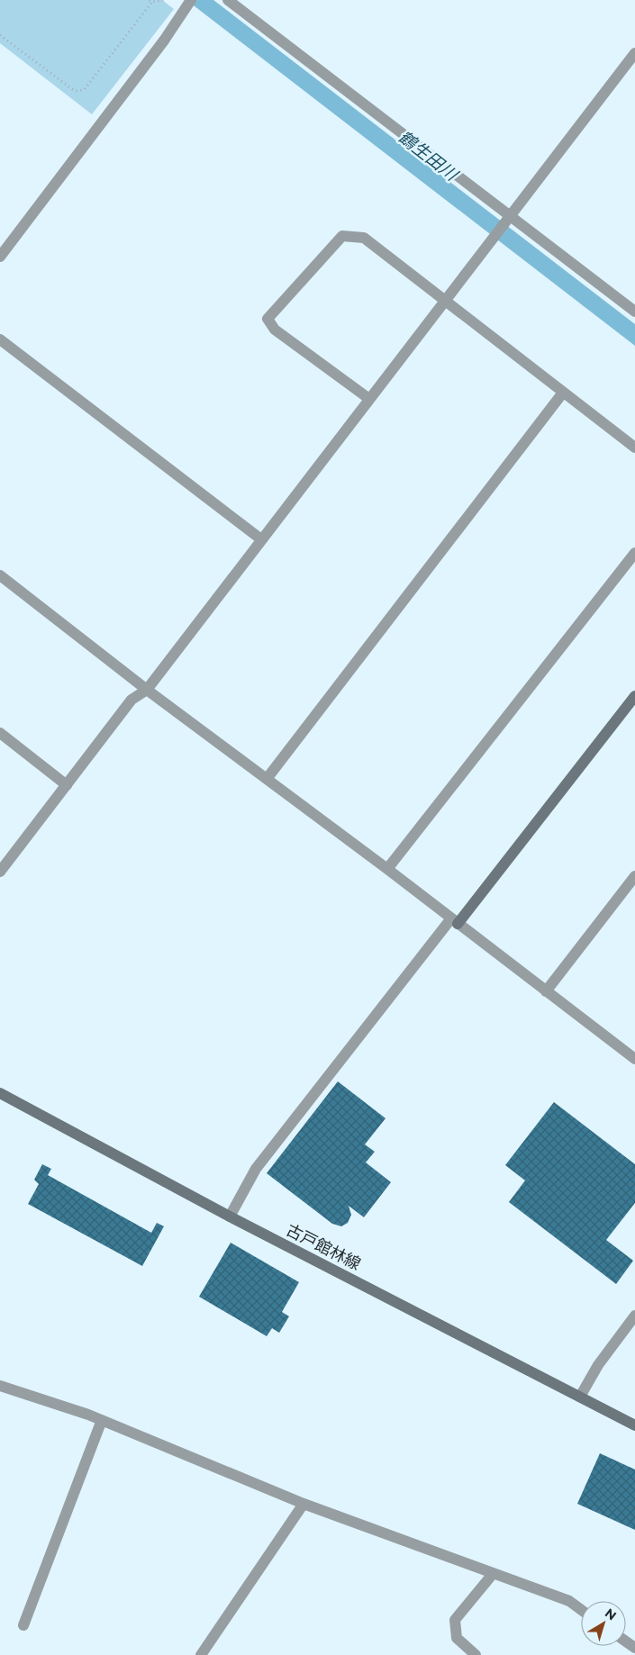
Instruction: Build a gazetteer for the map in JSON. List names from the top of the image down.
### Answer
{
  "streets": {
    "main road": ["古戸館林線"]
  },
  "water": ["鶴生田川"],
  "north": "top right"
}
